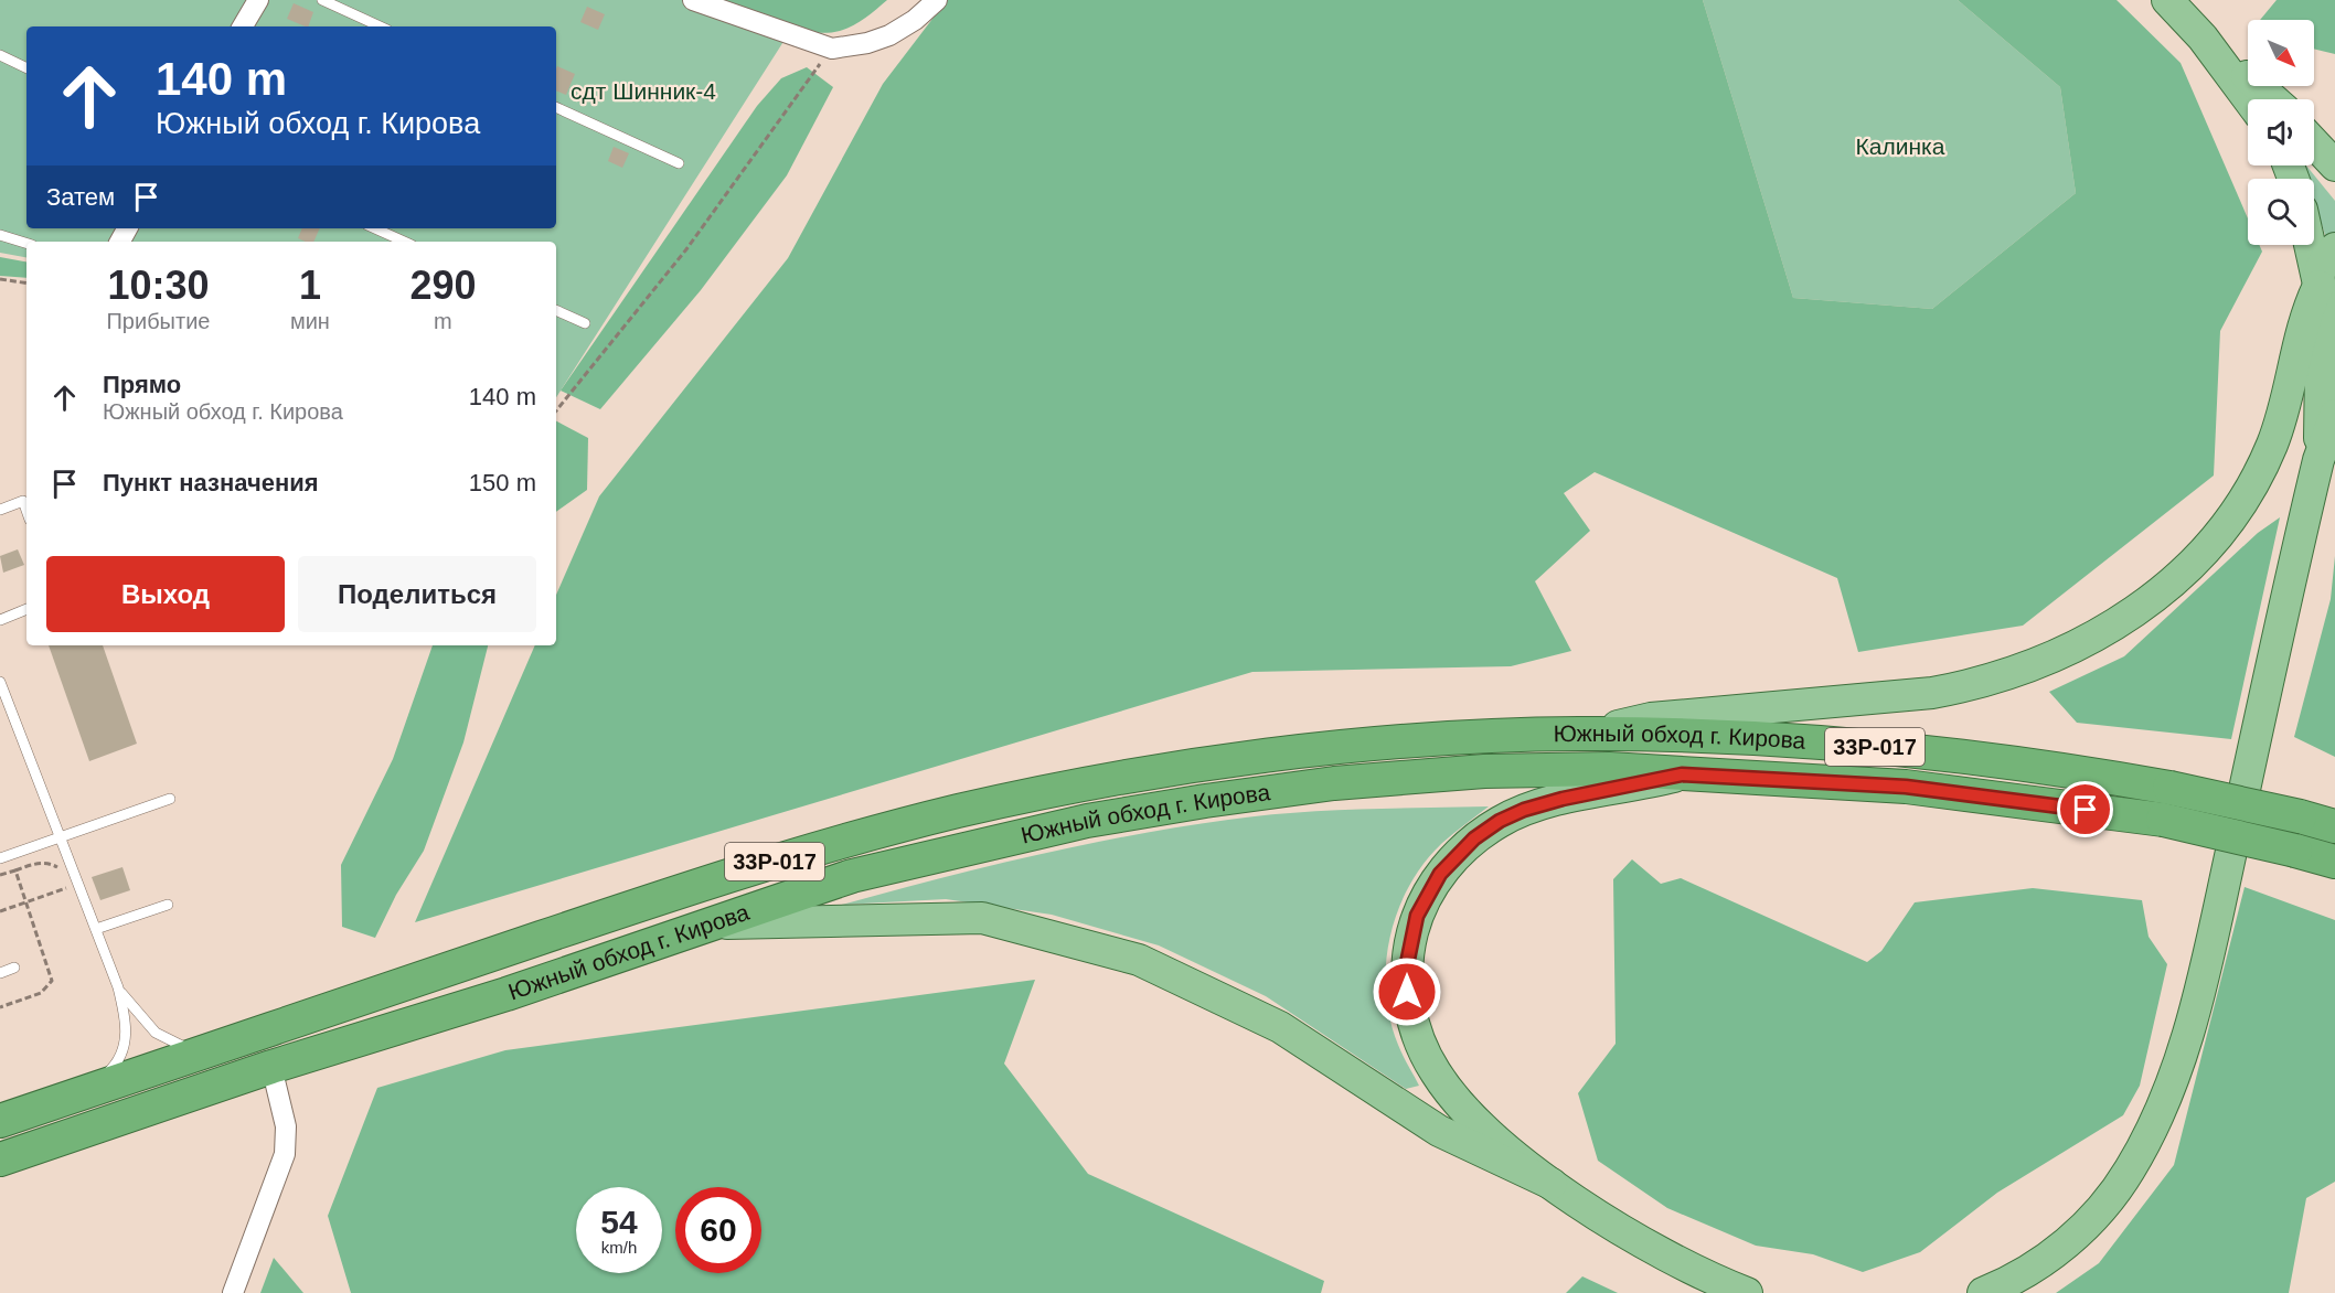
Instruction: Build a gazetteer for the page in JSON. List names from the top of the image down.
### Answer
{
  "streets": {
    "highway": ["Южный обход г. Кирова", "33Р-017"]
  },
  "parks": ["сдт Шинник-4", "Калинка"],
  "north": "bottom right",
  "page": {
    "turn": ["140 m", "Южный обход г. Кирова"],
    "then": "Затем",
    "eta": [
      "10:30",
      "Прибытие",
      "1",
      "мин",
      "290",
      "m"
    ],
    "list": [
      {
        "name": "Прямо",
        "note": "Южный обход г. Кирова",
        "value": "140 m"
      },
      {
        "name": "Пункт назначения",
        "value": "150 m"
      }
    ],
    "buttons": ["Выход", "Поделиться"],
    "speed": "54 km/h",
    "limit": "60"
  }
}
